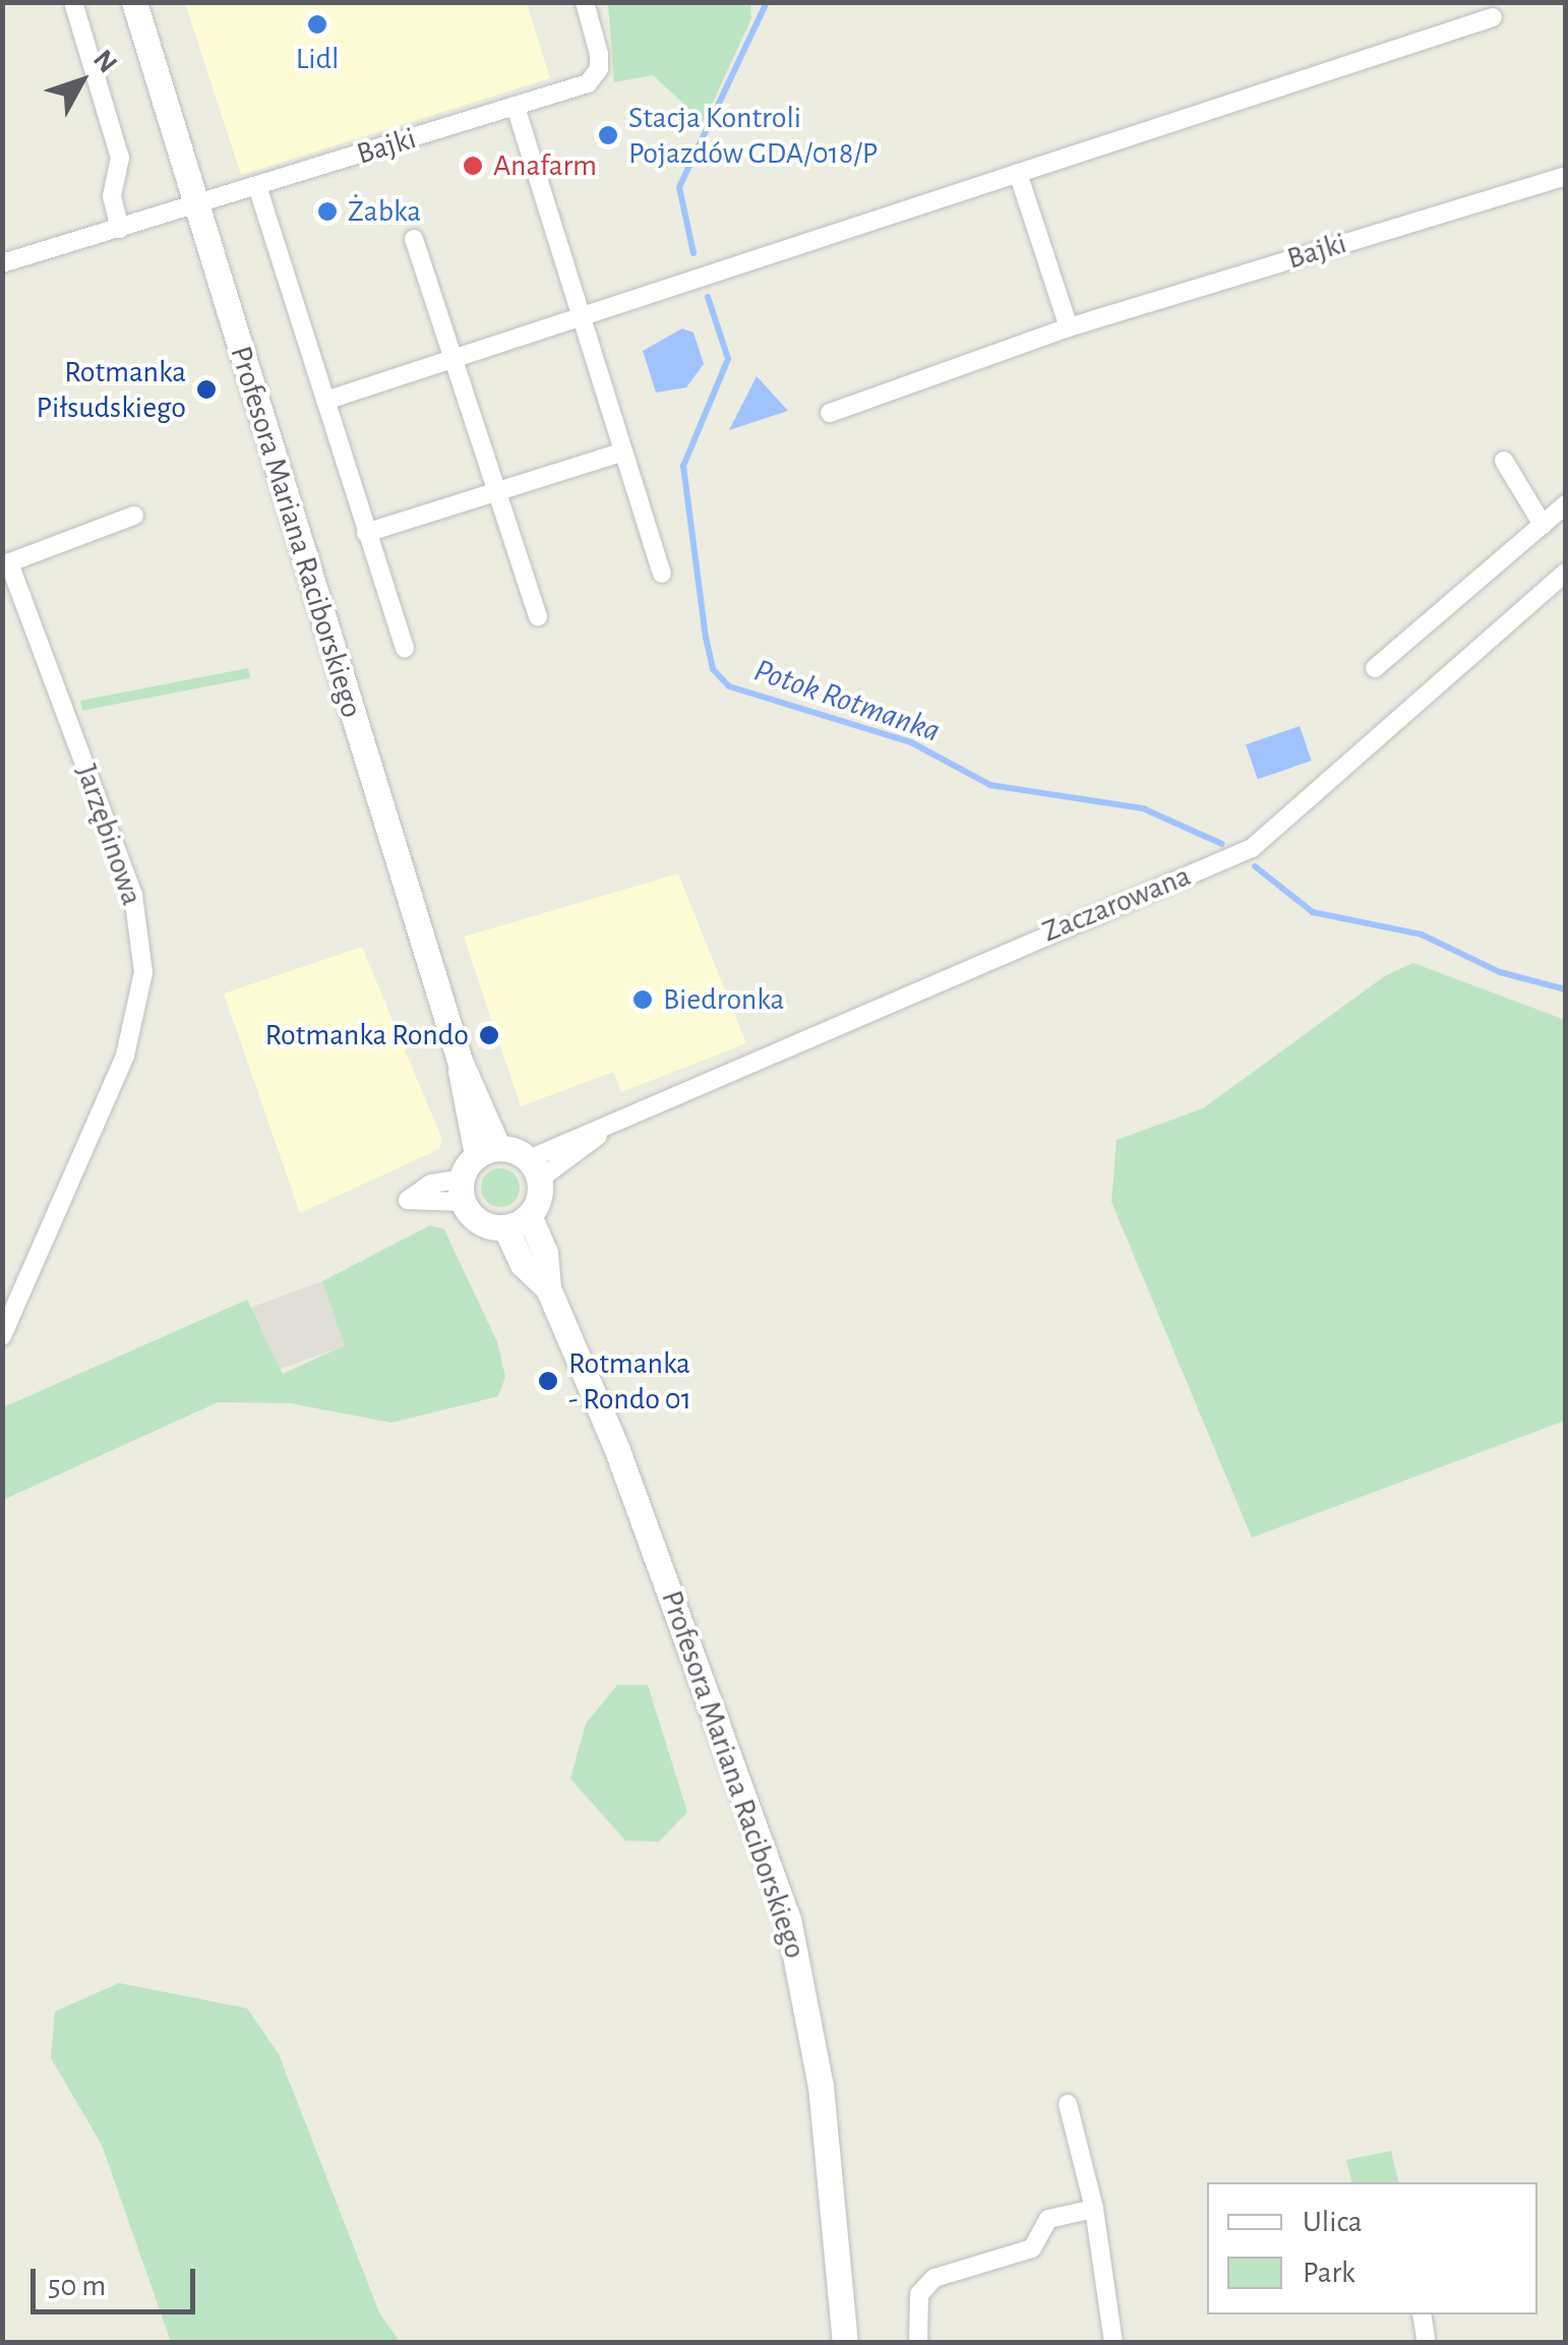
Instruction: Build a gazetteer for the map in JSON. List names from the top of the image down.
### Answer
{
  "streets": {
    "main road": ["Profesora Mariana Raciborskiego"],
    "street": ["Bajki", "Jarzębinowa", "Zaczarowana"]
  },
  "crossings": [
    ["Bajki", "Profesora Mariana Raciborskiego"]
  ],
  "water": ["Potok Rotmanka"],
  "places": [
    "Lidl",
    "Stacja Kontroli Pojazdów GDA/018/P",
    "Anafarm",
    "Żabka",
    "Rotmanka Piłsudskiego",
    "Biedronka",
    "Rotmanka Rondo",
    "Rotmanka - Rondo 01"
  ],
  "legend": ["Ulica", "Park"],
  "scale_bar": "50 m",
  "north": "top right"
}
